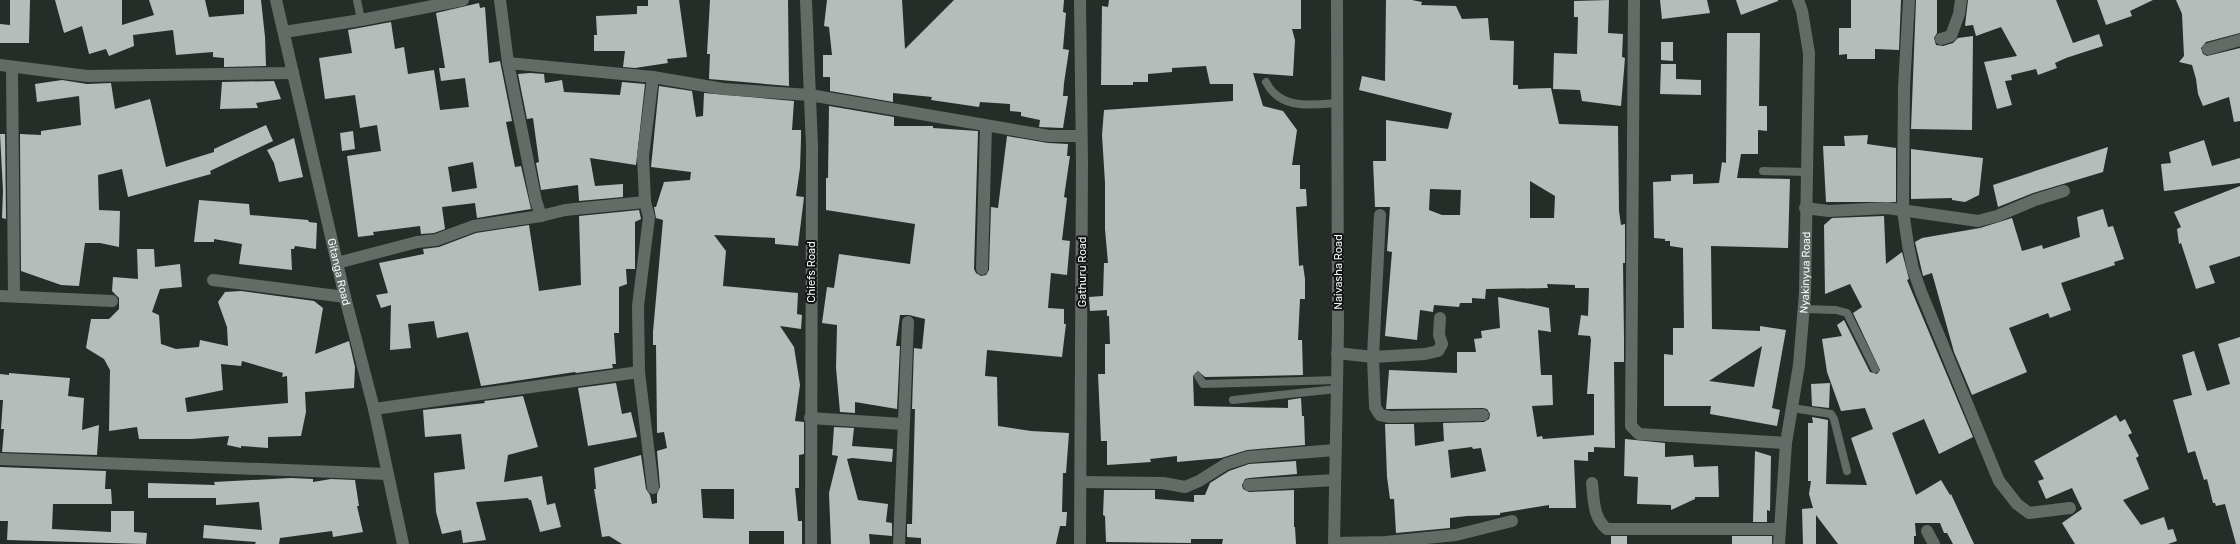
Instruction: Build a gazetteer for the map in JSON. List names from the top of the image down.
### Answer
{
  "streets": {
    "street": [
      "Gitanga Road",
      "Chiefs Road",
      "Gathuru Road",
      "Naivasha Road",
      "Nyakinyua Road"
    ]
  }
}
